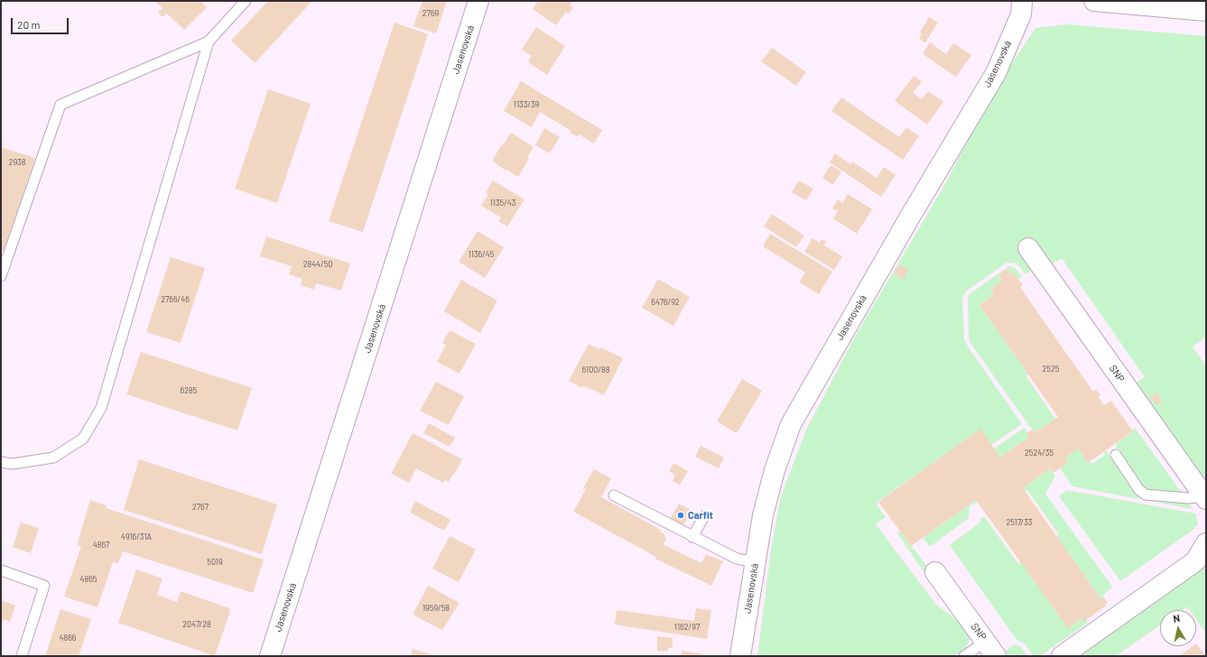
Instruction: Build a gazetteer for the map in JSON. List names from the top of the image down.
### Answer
{
  "streets": {
    "street": ["Jasenovská", "SNP"]
  },
  "places": ["Carfit"],
  "house_numbers": [
    "2769",
    "1133/39",
    "2938",
    "1135/43",
    "1136/45",
    "2844/50",
    "2766/46",
    "6476/92",
    "2525",
    "6100/88",
    "6285",
    "2524/35",
    "2767",
    "2517/33",
    "4916/31A",
    "4867",
    "5019",
    "4865",
    "1959/58",
    "2047/28",
    "1162/97",
    "4866"
  ],
  "scale_bar": "20 m",
  "north": "top"
}
